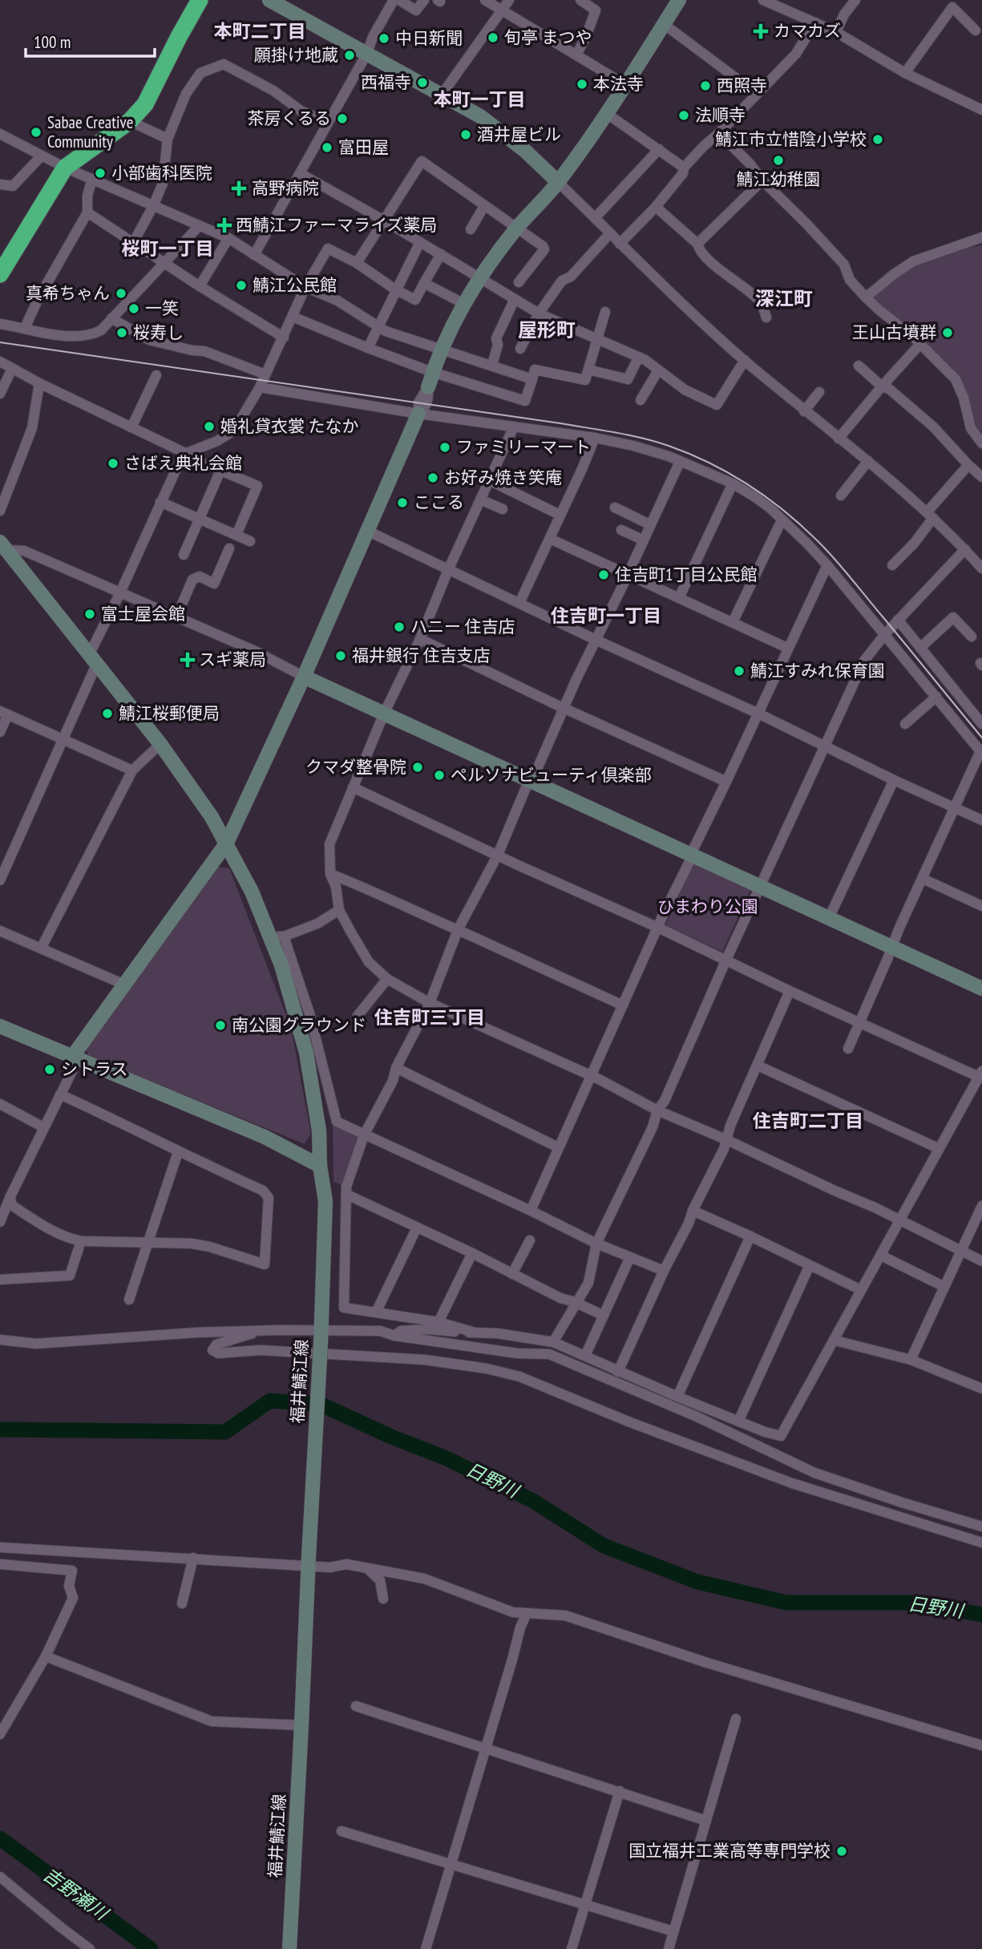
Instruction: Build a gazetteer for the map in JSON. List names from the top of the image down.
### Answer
{
  "streets": {
    "street": ["福井鯖江線"]
  },
  "districts": [
    "本町二丁目",
    "本町一丁目",
    "桜町一丁目",
    "深江町",
    "屋形町",
    "住吉町一丁目",
    "住吉町三丁目",
    "住吉町二丁目"
  ],
  "water": ["日野川", "吉野瀬川"],
  "parks": ["ひまわり公園"],
  "places": {
    "health": [
      "カマカズ",
      "高野病院",
      "西鯖江ファーマライズ薬局",
      "スギ薬局"
    ],
    "other": [
      "旬亭 まつや",
      "中日新聞",
      "願掛け地蔵",
      "西福寺",
      "本法寺",
      "西照寺",
      "法順寺",
      "茶房くるる",
      "Sabae Creative Community",
      "酒井屋ビル",
      "鯖江市立惜陰小学校",
      "富田屋",
      "鯖江幼稚園",
      "小部歯科医院",
      "鯖江公民館",
      "真希ちゃん",
      "一笑",
      "桜寿し",
      "王山古墳群",
      "婚礼貸衣裳 たなか",
      "ファミリーマート",
      "さばえ典礼会館",
      "お好み焼き笑庵",
      "ここる",
      "住吉町1丁目公民館",
      "富士屋会館",
      "ハニー 住吉店",
      "福井銀行 住吉支店",
      "鯖江すみれ保育園",
      "鯖江桜郵便局",
      "クマダ整骨院",
      "ペルソナビューティ倶楽部",
      "南公園グラウンド",
      "シトラス",
      "国立福井工業高等専門学校"
    ]
  },
  "scale_bar": "100 m"
}
